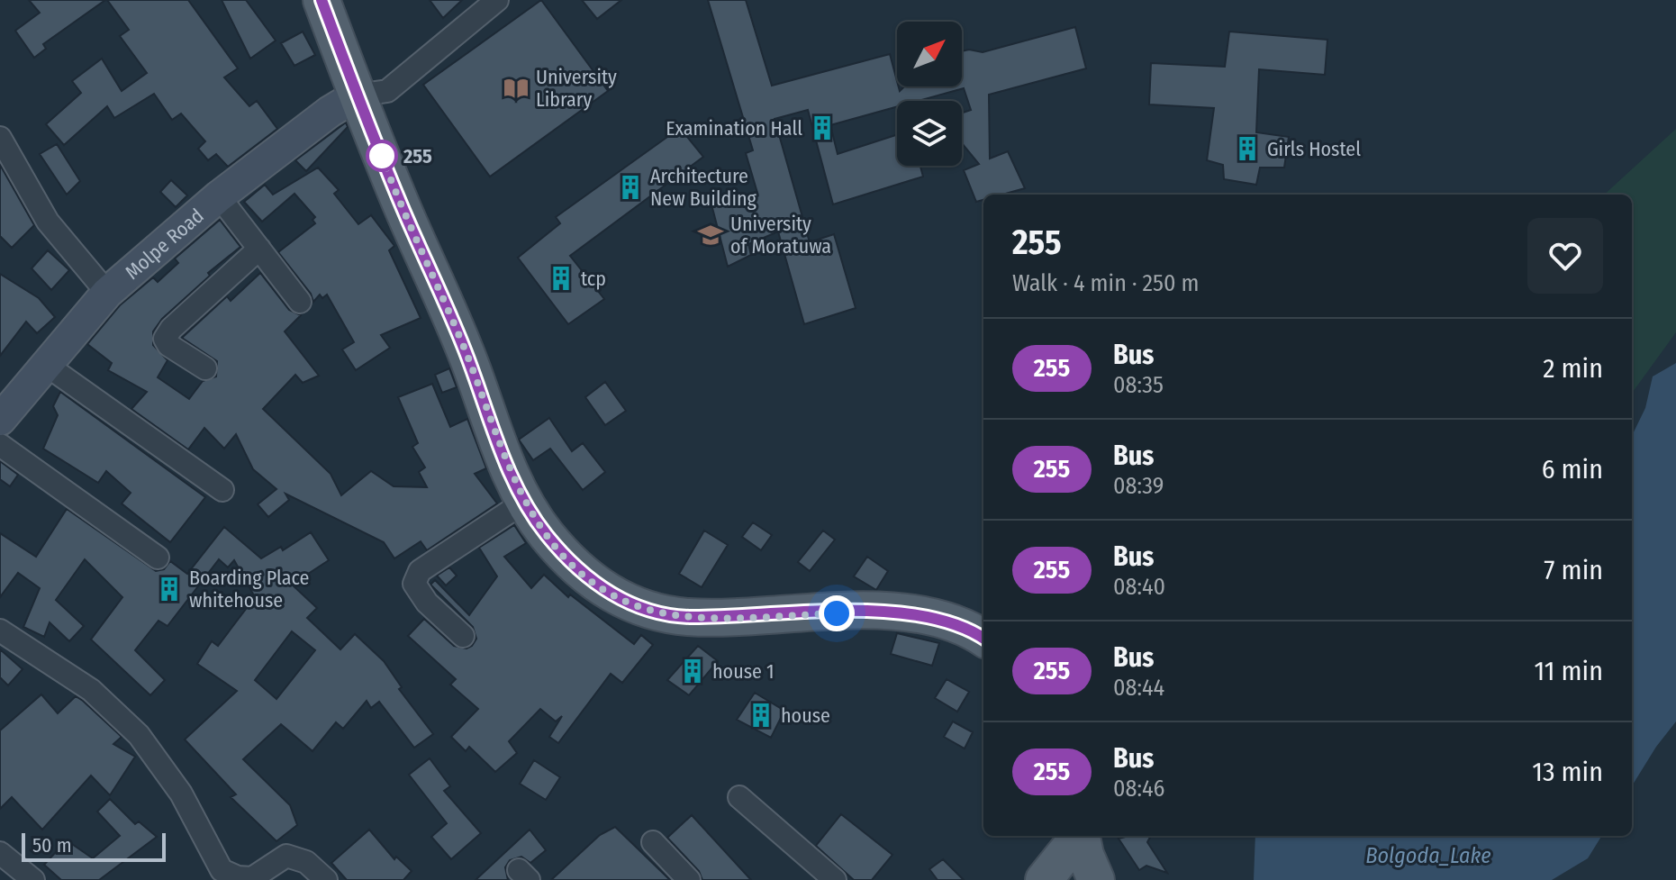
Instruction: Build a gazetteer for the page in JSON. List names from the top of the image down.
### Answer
{
  "streets": {
    "street": ["Molpe Road"]
  },
  "water": ["Bolgoda_Lake"],
  "places": {
    "library": ["University Library"],
    "building": [
      "Examination Hall",
      "Girls Hostel",
      "Architecture New Building",
      "tcp",
      "Boarding Place whitehouse",
      "house 1",
      "house"
    ],
    "other": ["255"],
    "school or university": ["University of Moratuwa"]
  },
  "lines": ["bus line 255"],
  "scale_bar": "50 m",
  "north": "top right",
  "page": {
    "heading": ["255", "Walk · 4 min · 250 m"],
    "list": [
      {
        "mark": "255",
        "name": "Bus",
        "note": "08:35",
        "value": "2 min"
      },
      {
        "mark": "255",
        "name": "Bus",
        "note": "08:39",
        "value": "6 min"
      },
      {
        "mark": "255",
        "name": "Bus",
        "note": "08:40",
        "value": "7 min"
      },
      {
        "mark": "255",
        "name": "Bus",
        "note": "08:44",
        "value": "11 min"
      },
      {
        "mark": "255",
        "name": "Bus",
        "note": "08:46",
        "value": "13 min"
      }
    ],
    "scale": "50 m"
  }
}
